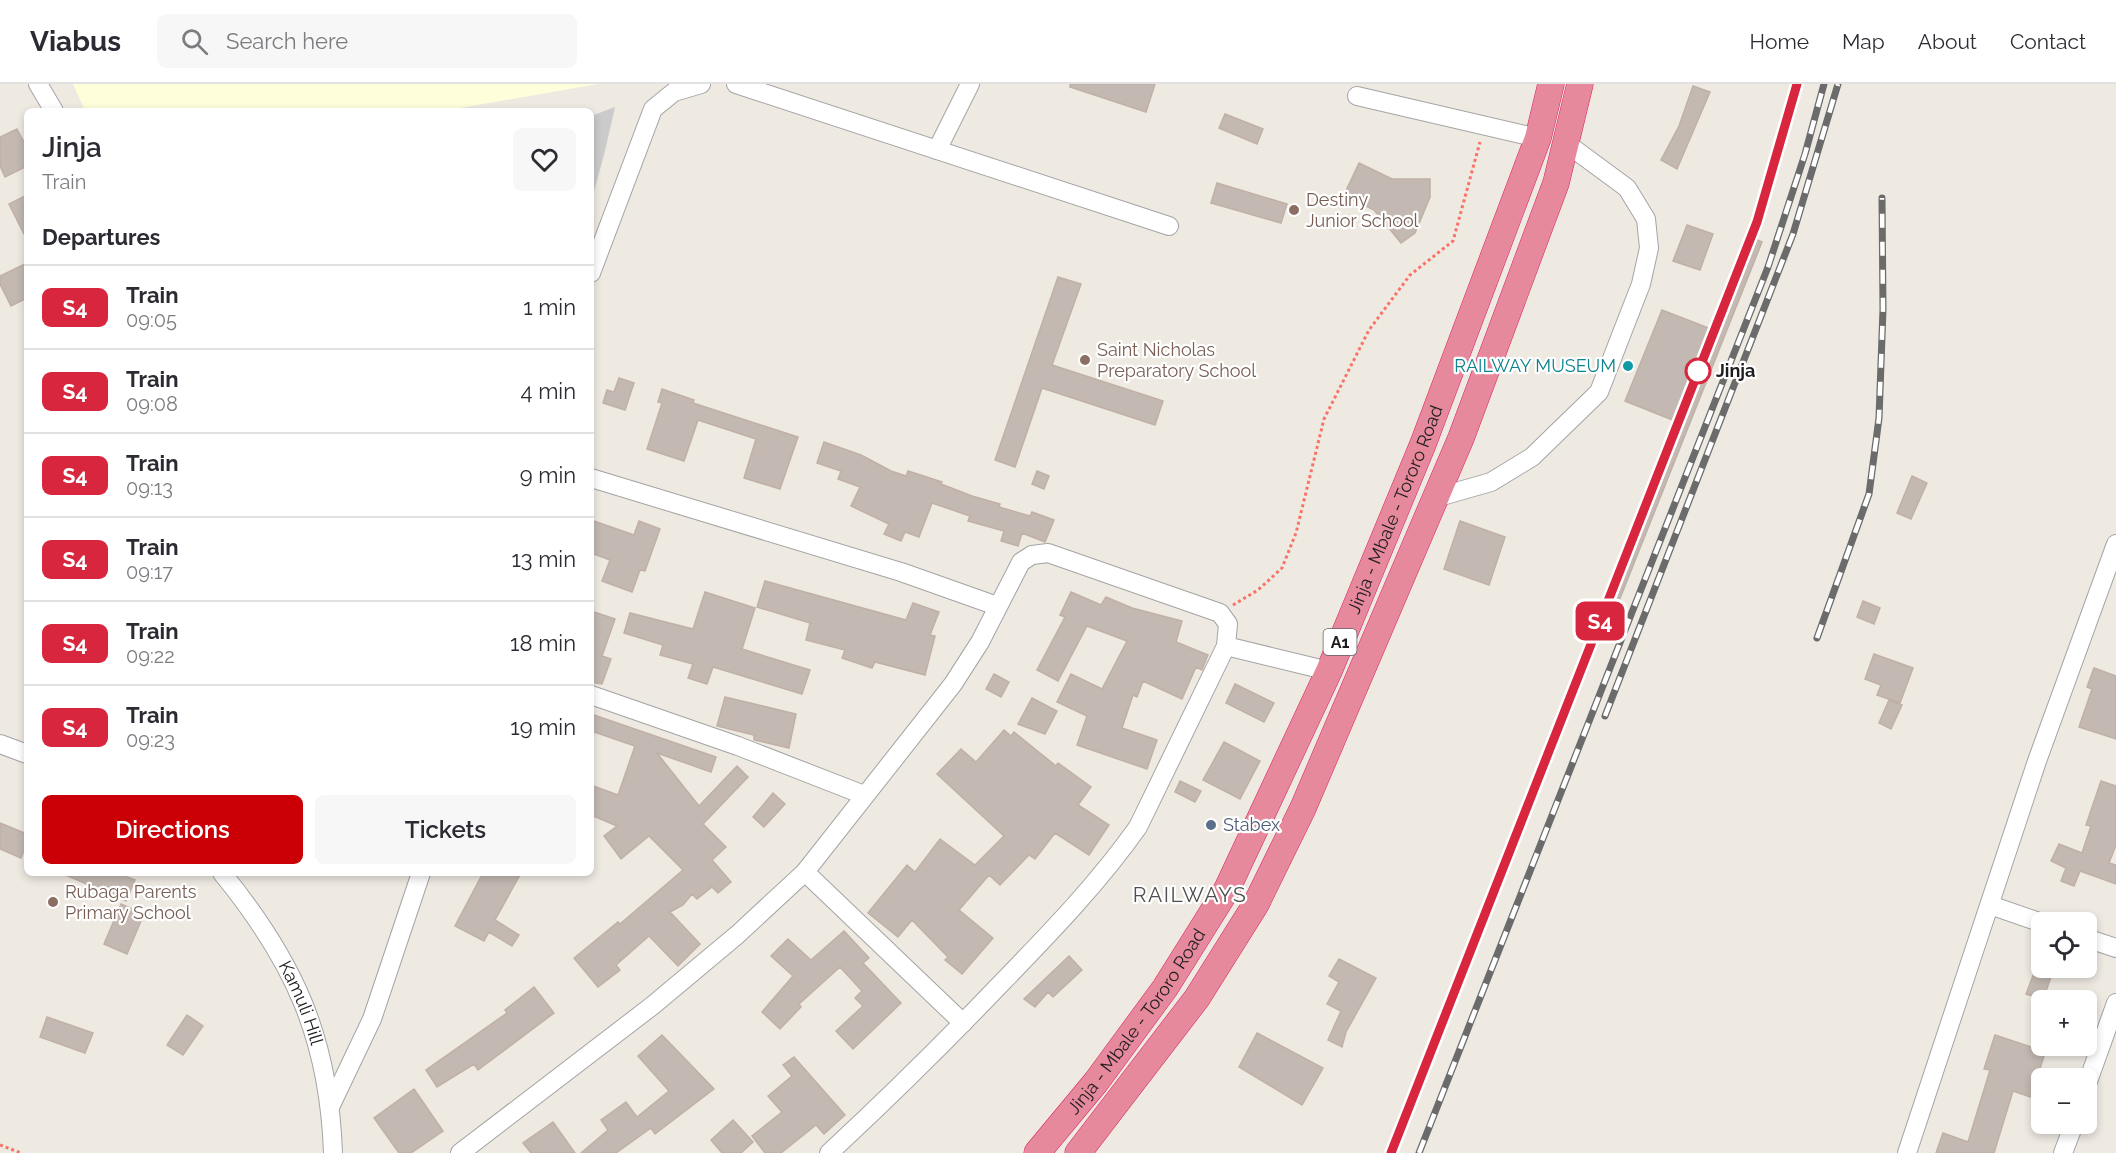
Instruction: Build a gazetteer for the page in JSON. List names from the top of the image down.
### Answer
{
  "streets": {
    "highway": ["Jinja - Mbale - Tororo Road", "A1"],
    "street": ["Kamuli Hill"]
  },
  "districts": ["RAILWAYS"],
  "places": [
    "Destiny Junior School",
    "Saint Nicholas Preparatory School",
    "RAILWAY MUSEUM",
    "Jinja",
    "Stabex",
    "Rubaga Parents Primary School"
  ],
  "page": {
    "header": "Viabus",
    "search": "Search here",
    "nav": [
      "Home",
      "Map",
      "About",
      "Contact"
    ],
    "on_map": "S4",
    "heading": [
      ["Jinja", "Train"],
      "Departures"
    ],
    "list": [
      {
        "mark": "S4",
        "name": "Train",
        "note": "09:05",
        "value": "1 min"
      },
      {
        "mark": "S4",
        "name": "Train",
        "note": "09:08",
        "value": "4 min"
      },
      {
        "mark": "S4",
        "name": "Train",
        "note": "09:13",
        "value": "9 min"
      },
      {
        "mark": "S4",
        "name": "Train",
        "note": "09:17",
        "value": "13 min"
      },
      {
        "mark": "S4",
        "name": "Train",
        "note": "09:22",
        "value": "18 min"
      },
      {
        "mark": "S4",
        "name": "Train",
        "note": "09:23",
        "value": "19 min"
      }
    ],
    "buttons": ["Directions", "Tickets"],
    "map_buttons": ["+", "−"]
  }
}
